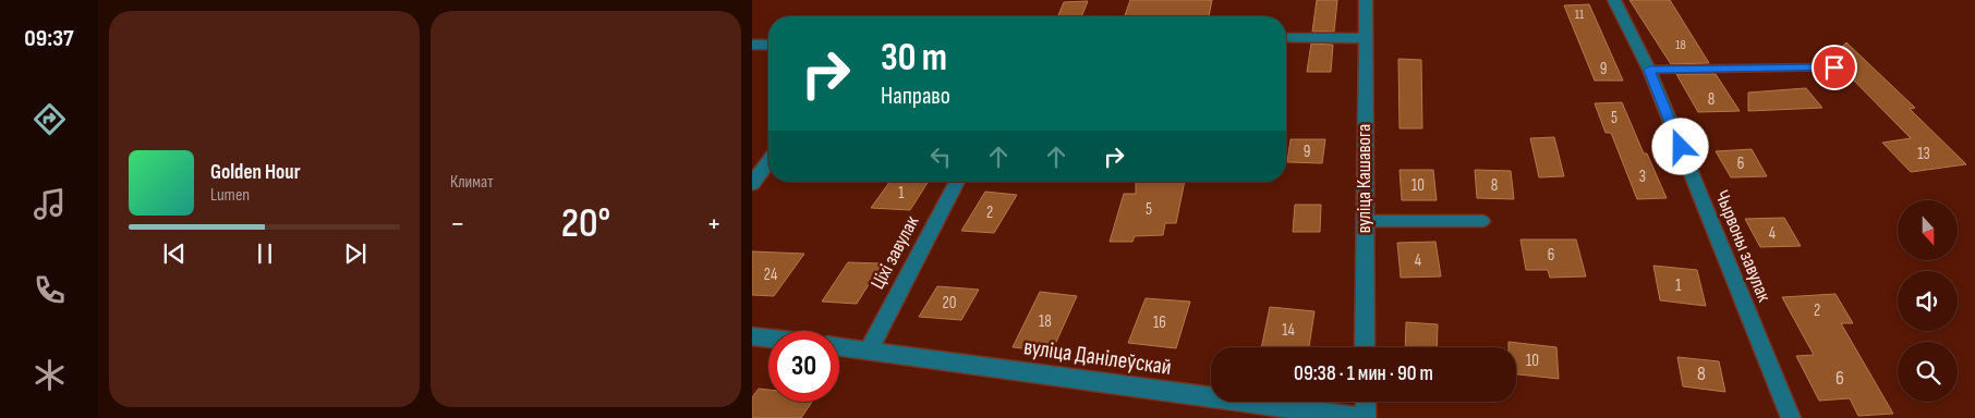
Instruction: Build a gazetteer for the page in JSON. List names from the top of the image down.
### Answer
{
  "streets": {
    "street": [
      "вуліца Кашавога",
      "Чырвоны завулак",
      "Ціхі завулак",
      "вуліца Данілеўскай"
    ]
  },
  "crossings": [
    ["Ціхі завулак", "вуліца Данілеўскай"]
  ],
  "house_numbers": [
    "11",
    "18",
    "9",
    "8",
    "5",
    "9",
    "13",
    "6",
    "3",
    "10",
    "8",
    "1",
    "5",
    "2",
    "4",
    "6",
    "4",
    "24",
    "1",
    "20",
    "2",
    "18",
    "16",
    "14",
    "10",
    "8",
    "6"
  ],
  "north": "bottom",
  "page": {
    "tabs": "09:37",
    "tile": "Климат",
    "turn": ["30 m", "Направо"],
    "song": ["Golden Hour", "Lumen"],
    "heat": ["−", "20°", "+"],
    "limit": "30",
    "trip": "09:38 · 1 мин · 90 m"
  }
}
